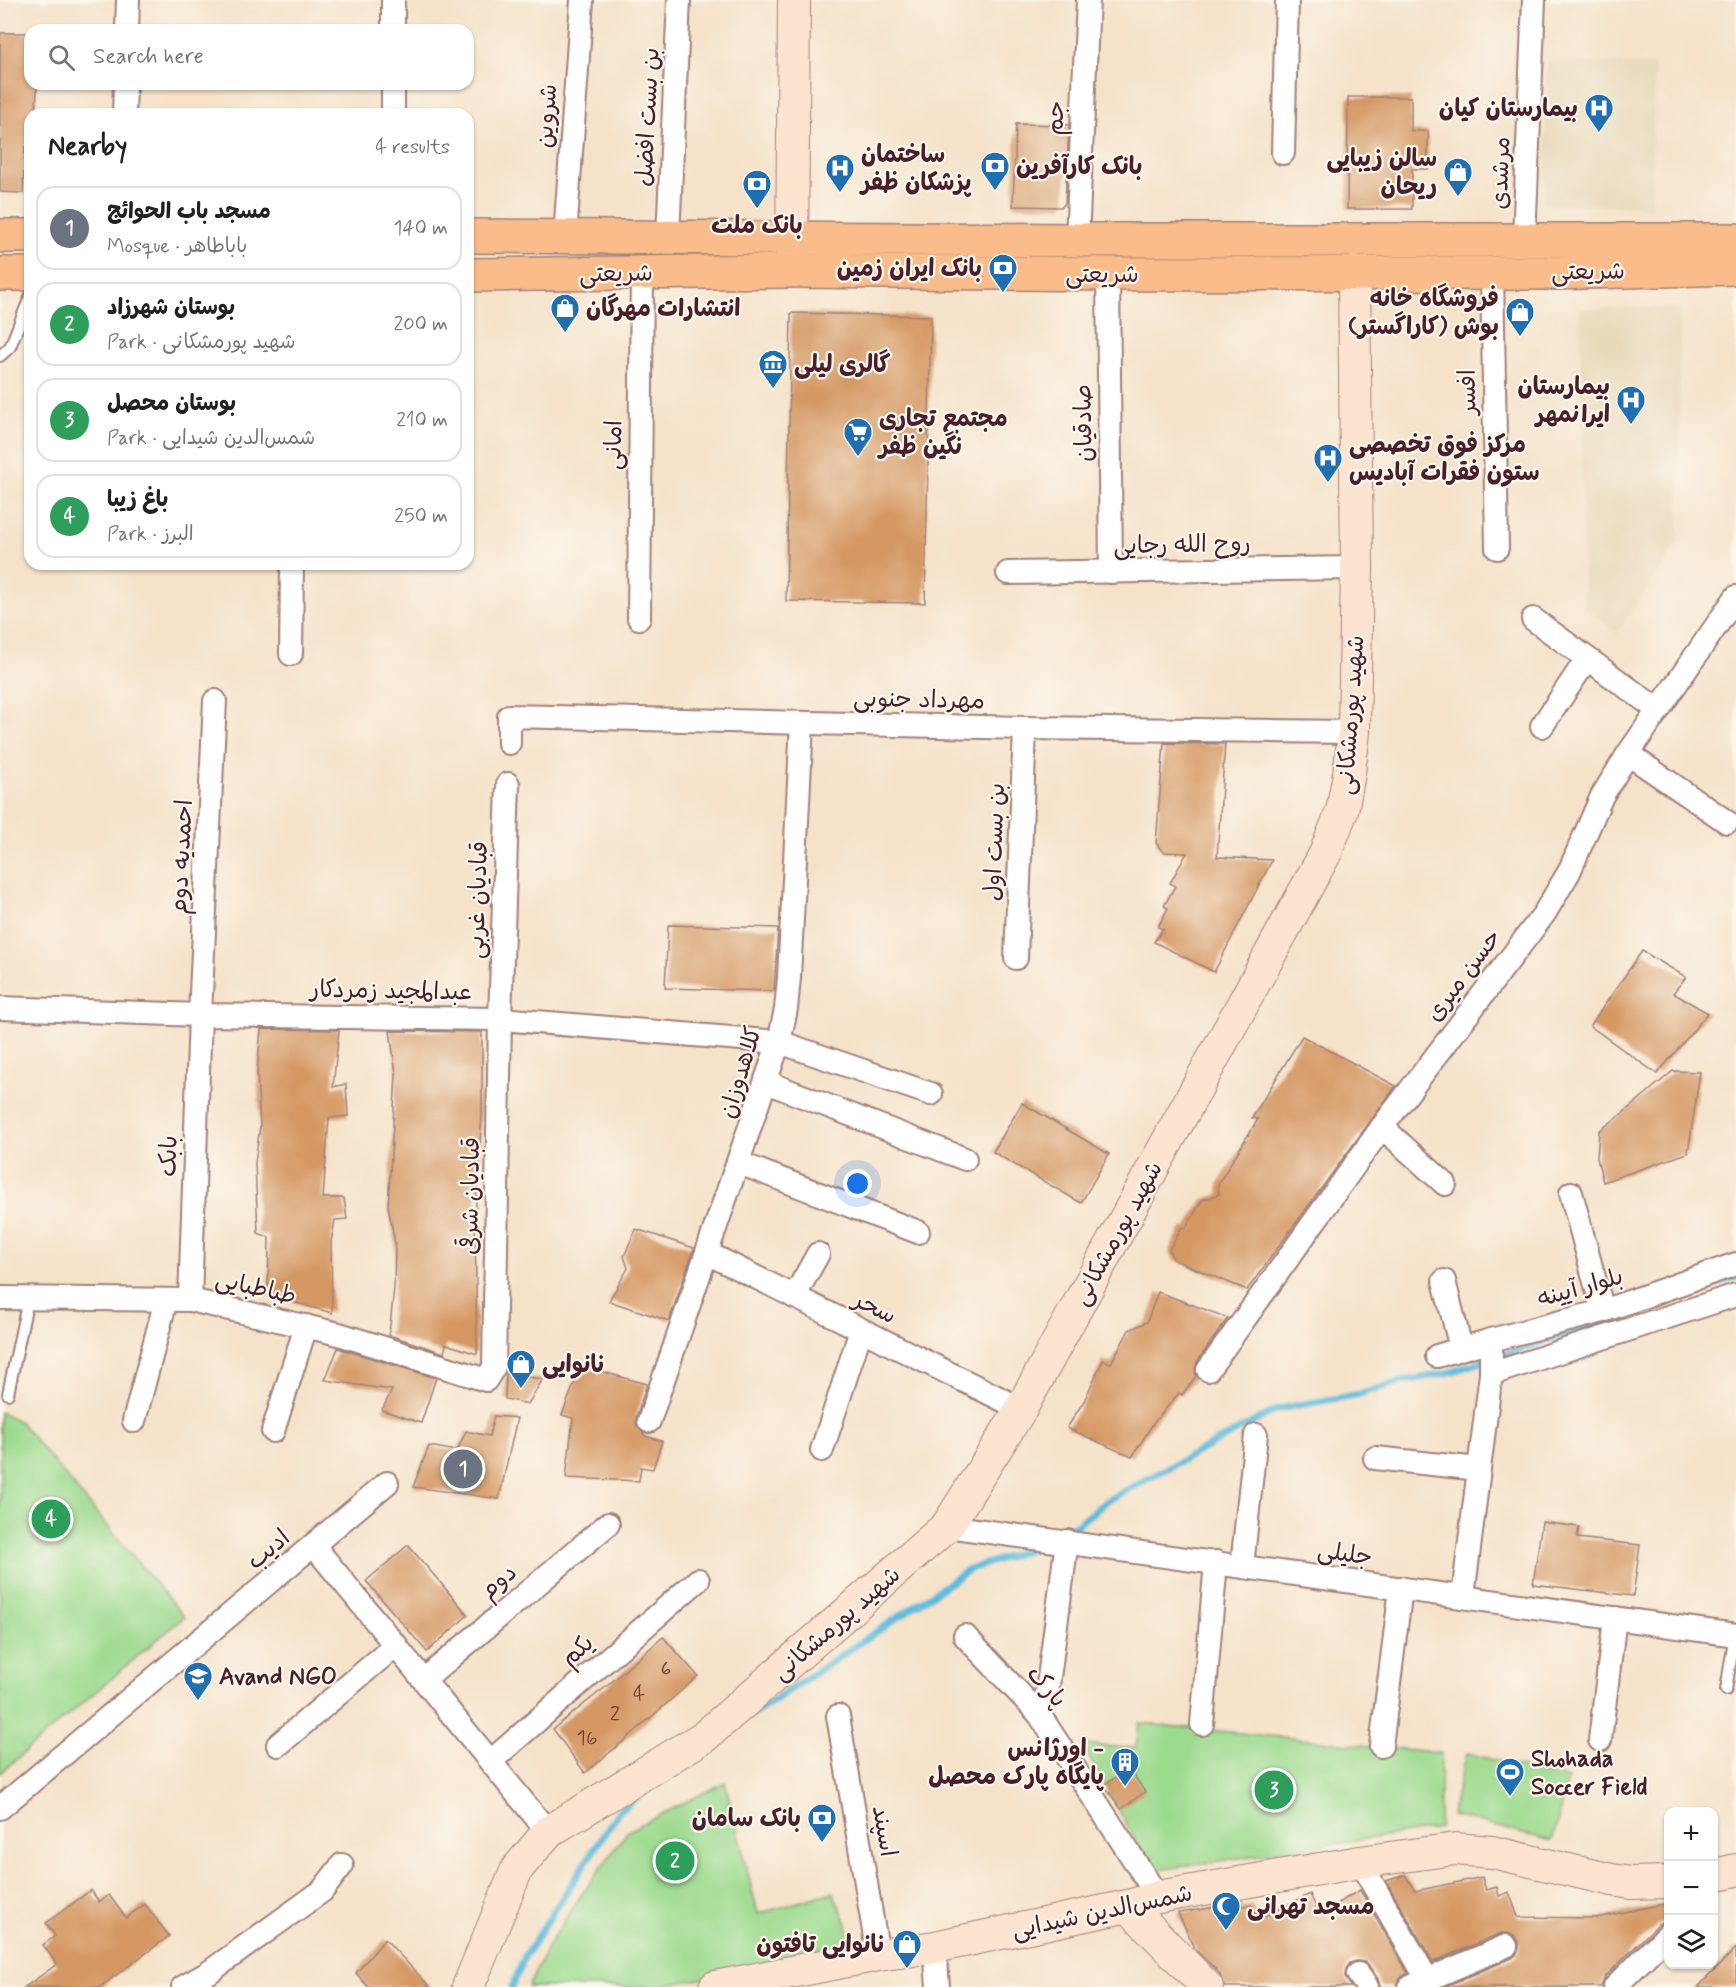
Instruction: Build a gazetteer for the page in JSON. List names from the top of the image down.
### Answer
{
  "streets": {
    "main road": ["شریعتی"],
    "street": [
      "شروین",
      "بن بست افضل",
      "جم",
      "مرشدی",
      "افسر",
      "صادقیان",
      "امانی",
      "روح الله رجایی",
      "مهرداد جنوبی",
      "شهید پورمشکانی",
      "بن بست اول",
      "احمدیه دوم",
      "قبادیان غربی",
      "حسن میری",
      "عبدالمجید زمردکار",
      "کلاهدوزان",
      "بابک",
      "قبادیان شرقی",
      "طباطبایی",
      "بلوار آیینه",
      "سحر",
      "ادیب",
      "جلیلی",
      "دوم",
      "یکم",
      "پارک",
      "اسپند",
      "شمس‌الدین شیدایی"
    ]
  },
  "crossings": [
    ["شروین", "شریعتی"],
    ["بن بست افضل", "شریعتی"],
    ["جم", "شریعتی"],
    ["مرشدی", "شریعتی"],
    ["شریعتی", "افسر"],
    ["شریعتی", "صادقیان"],
    ["شریعتی", "امانی"],
    ["شریعتی", "شهید پورمشکانی"],
    ["صادقیان", "روح الله رجایی"],
    ["روح الله رجایی", "شهید پورمشکانی"],
    ["مهرداد جنوبی", "شهید پورمشکانی"],
    ["مهرداد جنوبی", "بن بست اول"],
    ["مهرداد جنوبی", "کلاهدوزان"],
    ["شهید پورمشکانی", "سحر"],
    ["شهید پورمشکانی", "ادیب"],
    ["شهید پورمشکانی", "جلیلی"],
    ["احمدیه دوم", "عبدالمجید زمردکار"],
    ["احمدیه دوم", "بابک"],
    ["قبادیان غربی", "عبدالمجید زمردکار"],
    ["قبادیان غربی", "قبادیان شرقی"],
    ["عبدالمجید زمردکار", "کلاهدوزان"],
    ["عبدالمجید زمردکار", "بابک"],
    ["عبدالمجید زمردکار", "قبادیان شرقی"],
    ["کلاهدوزان", "سحر"],
    ["بابک", "طباطبایی"],
    ["قبادیان شرقی", "طباطبایی"],
    ["ادیب", "دوم"],
    ["ادیب", "یکم"],
    ["پارک", "شمس‌الدین شیدایی"],
    ["اسپند", "شمس‌الدین شیدایی"]
  ],
  "places": {
    "hospital": [
      "بیمارستان کیان",
      "ساختمان پزشکان ظفر",
      "بیمارستان ایرانمهر",
      "مرکز فوق تخصصی ستون فقرات آبادیس"
    ],
    "bank": [
      "بانک کارآفرین",
      "بانک ملت",
      "بانک ایران زمین",
      "بانک سامان"
    ],
    "shop": [
      "سالن زیبایی ریحان",
      "انتشارات مهرگان",
      "فروشگاه خانه بوش (کاراگستر)",
      "نانوایی",
      "نانوایی تافتون"
    ],
    "museum": ["گالری لیلی"],
    "supermarket": ["مجتمع تجاری نگین ظفر"],
    "school or university": ["Avand NGO"],
    "building": ["اورژانس - پایگاه پارک محصل"],
    "sports": ["Shohada Soccer Field"],
    "mosque": ["مسجد تهرانی"]
  },
  "house_numbers": [
    "6",
    "4",
    "2",
    "16"
  ],
  "page": {
    "search": "Search here",
    "heading": ["Nearby", "4 results"],
    "list": [
      {
        "mark": "1",
        "name": "مسجد باب الحوائج",
        "note": "Mosque · باباطاهر",
        "value": "140 m"
      },
      {
        "mark": "2",
        "name": "بوستان شهرزاد",
        "note": "Park · شهید پورمشکانی",
        "value": "200 m"
      },
      {
        "mark": "3",
        "name": "بوستان محصل",
        "note": "Park · شمس‌الدین شیدایی",
        "value": "210 m"
      },
      {
        "mark": "4",
        "name": "باغ زیبا",
        "note": "Park · البرز",
        "value": "250 m"
      }
    ],
    "pins": [
      "1",
      "4",
      "3",
      "2"
    ],
    "map_buttons": ["+", "−"]
  }
}
